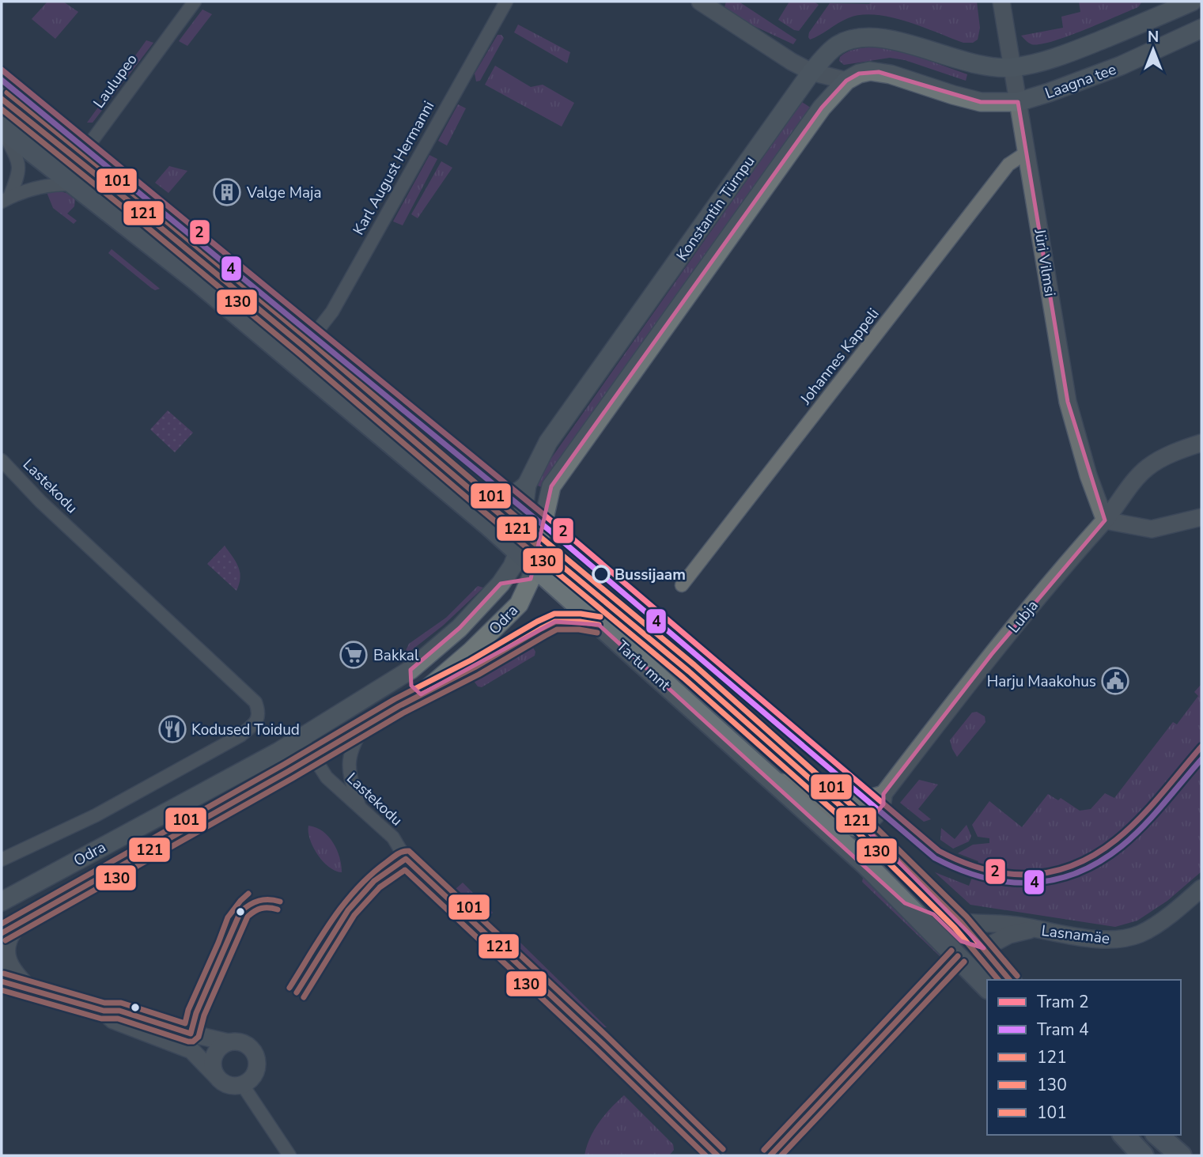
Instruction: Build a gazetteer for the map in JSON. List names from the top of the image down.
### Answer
{
  "streets": {
    "main road": [
      "Laagna tee",
      "Konstantin Türnpu",
      "Odra",
      "Tartu mnt"
    ],
    "street": [
      "Laulupeo",
      "Karl August Hermanni",
      "Jüri Vilmsi",
      "Johannes Kappeli",
      "Lastekodu",
      "Lubja",
      "Lasnamäe"
    ]
  },
  "crossings": [
    ["Laulupeo", "Tartu mnt"],
    ["Laagna tee", "Konstantin Türnpu"],
    ["Laagna tee", "Jüri Vilmsi"],
    ["Karl August Hermanni", "Tartu mnt"],
    ["Konstantin Türnpu", "Jüri Vilmsi"],
    ["Konstantin Türnpu", "Odra"],
    ["Konstantin Türnpu", "Tartu mnt"],
    ["Jüri Vilmsi", "Johannes Kappeli"],
    ["Jüri Vilmsi", "Lubja"],
    ["Lastekodu", "Odra"],
    ["Lubja", "Tartu mnt"],
    ["Odra", "Tartu mnt"],
    ["Tartu mnt", "Lasnamäe"]
  ],
  "places": {
    "building": ["Valge Maja"],
    "other": ["Bussijaam"],
    "supermarket": ["Bakkal"],
    "public building": ["Harju Maakohus"],
    "restaurant": ["Kodused Toidud"]
  },
  "lines": [
    "tram line 2",
    "tram line 4",
    "transit line 101",
    "transit line 121",
    "transit line 130"
  ],
  "legend": [
    "Tram 2",
    "Tram 4",
    "121",
    "130",
    "101"
  ],
  "north": "top"
}
